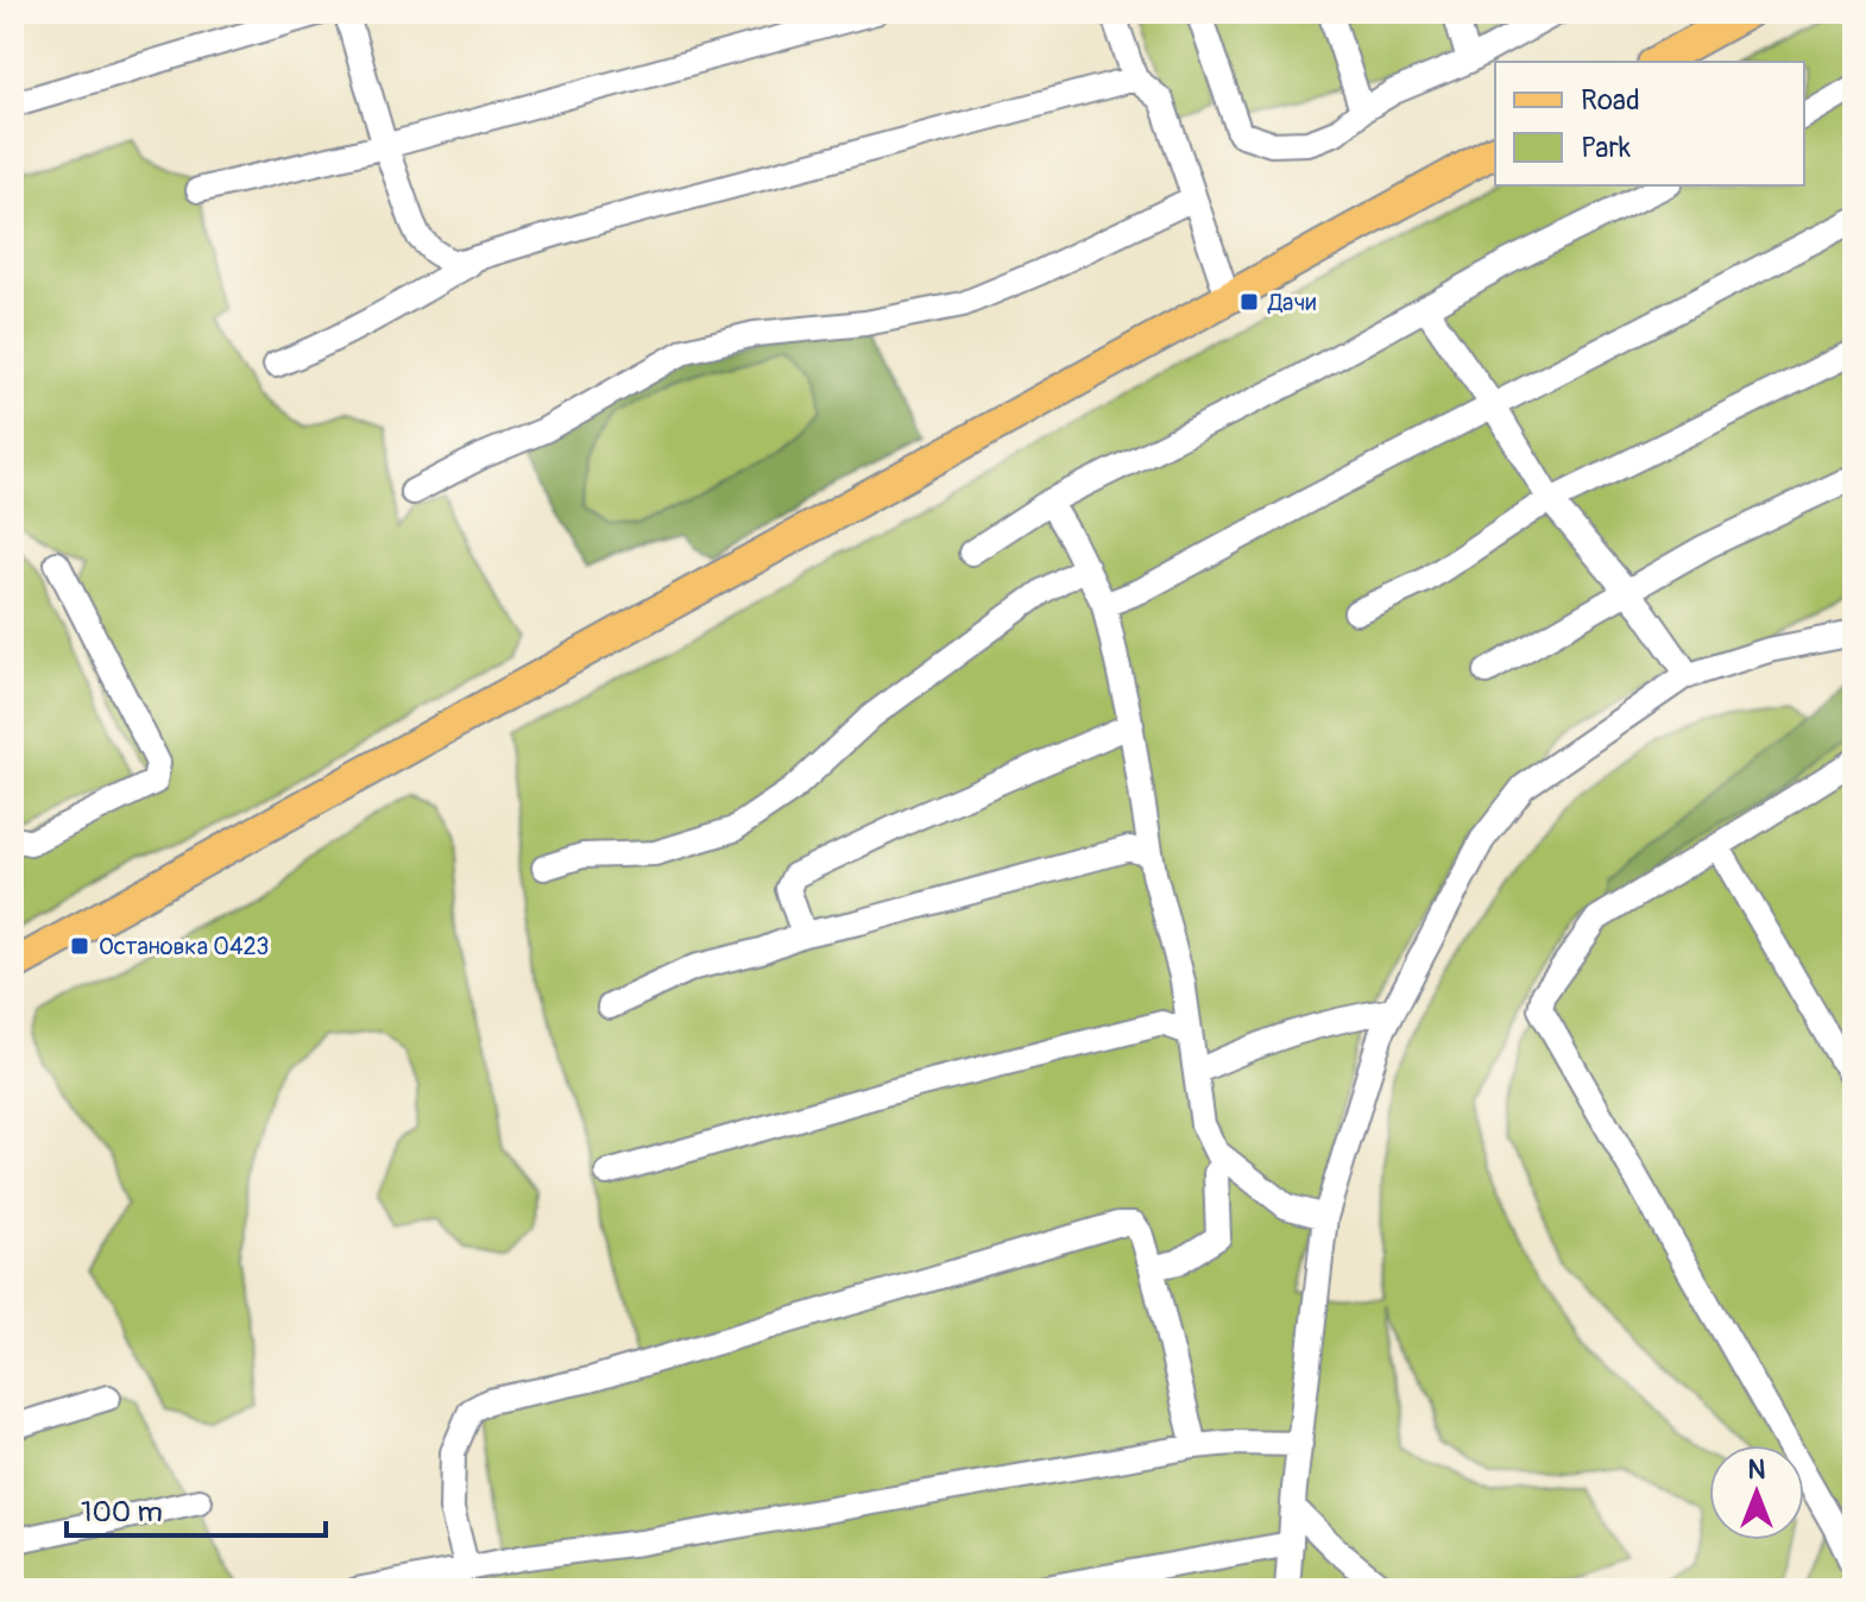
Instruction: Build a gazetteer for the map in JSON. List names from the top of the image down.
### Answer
{
  "places": {
    "transit": ["Дачи", "Остановка 0423"]
  },
  "legend": ["Road", "Park"],
  "scale_bar": "100 m",
  "north": "top"
}
